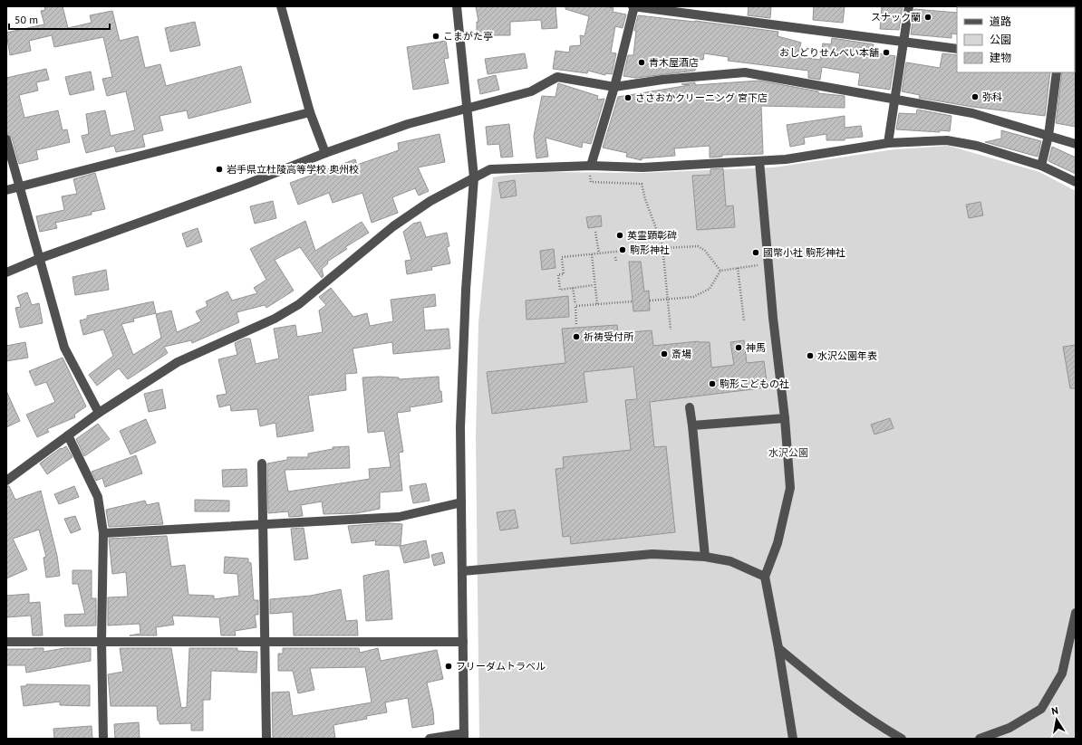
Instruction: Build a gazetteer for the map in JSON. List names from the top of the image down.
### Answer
{
  "parks": ["水沢公園"],
  "places": [
    "スナック蘭",
    "こまがた亭",
    "おしどりせんべい本舗",
    "青木屋酒店",
    "弥科",
    "ささおかクリーニング 宮下店",
    "岩手県立杜陵高等学校 奥州校",
    "英霊顕彰碑",
    "駒形神社",
    "國幣小社 駒形神社",
    "祈祷受付所",
    "神馬",
    "斎場",
    "水沢公園年表",
    "駒形こどもの社",
    "フリーダムトラベル"
  ],
  "legend": ["道路", "公園", "建物"],
  "scale_bar": "50 m",
  "north": "top"
}
